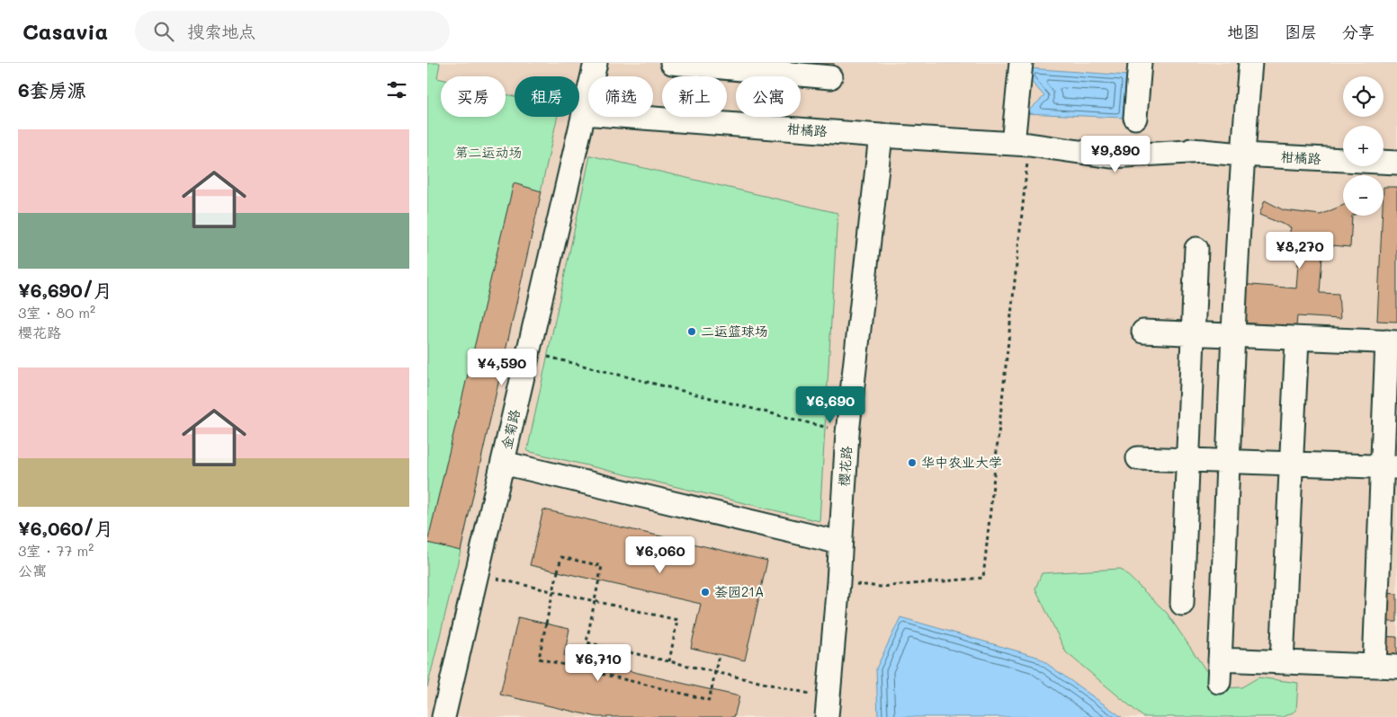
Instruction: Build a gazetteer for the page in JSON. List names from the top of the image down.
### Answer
{
  "streets": {
    "street": ["柑橘路", "金菊路", "樱花路"]
  },
  "crossings": [
    ["柑橘路", "金菊路"],
    ["柑橘路", "樱花路"]
  ],
  "parks": ["第二运动场"],
  "places": ["二运篮球场", "华中农业大学", "荟园21A"],
  "page": {
    "header": "Casavia",
    "search": "搜索地点",
    "nav": ["地图", "图层", "分享"],
    "heading": "6套房源",
    "map_buttons": ["+", "−"],
    "chip": [
      "买房",
      "租房",
      "筛选",
      "新上",
      "公寓"
    ],
    "list": [
      {
        "name": "¥6,690/月",
        "note": "3室 · 80 m² · 樱花路"
      },
      {
        "name": "¥6,060/月",
        "note": "3室 · 77 m² · 公寓"
      }
    ],
    "price": [
      "¥9,890",
      "¥8,270",
      "¥4,590",
      "¥6,690",
      "¥6,060",
      "¥6,710"
    ]
  }
}
